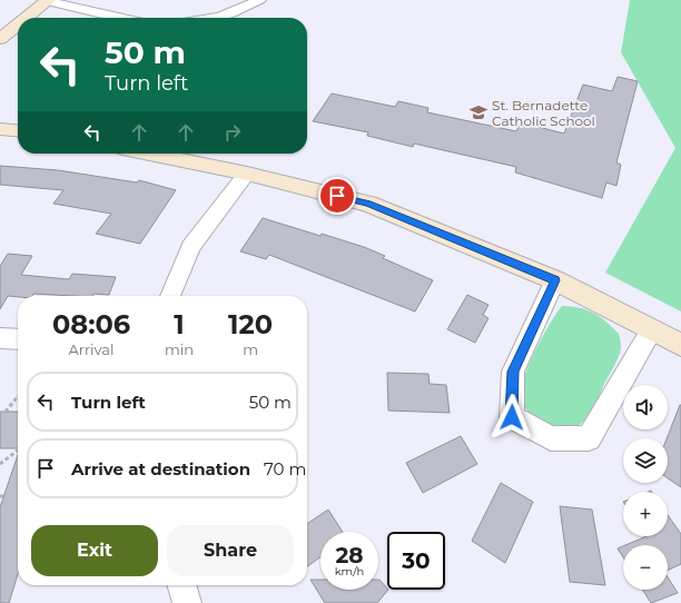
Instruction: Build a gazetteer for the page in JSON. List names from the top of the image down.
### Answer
{
  "places": {
    "school or university": ["St. Bernadette Catholic School"]
  },
  "page": {
    "turn": ["50 m", "Turn left"],
    "eta": [
      "08:06",
      "Arrival",
      "1",
      "min",
      "120",
      "m"
    ],
    "list": [
      {
        "name": "Turn left",
        "value": "50 m"
      },
      {
        "name": "Arrive at destination",
        "value": "70 m"
      }
    ],
    "map_buttons": ["+", "−"],
    "buttons": ["Exit", "Share"],
    "speed": "28 km/h",
    "limit": "30"
  }
}
